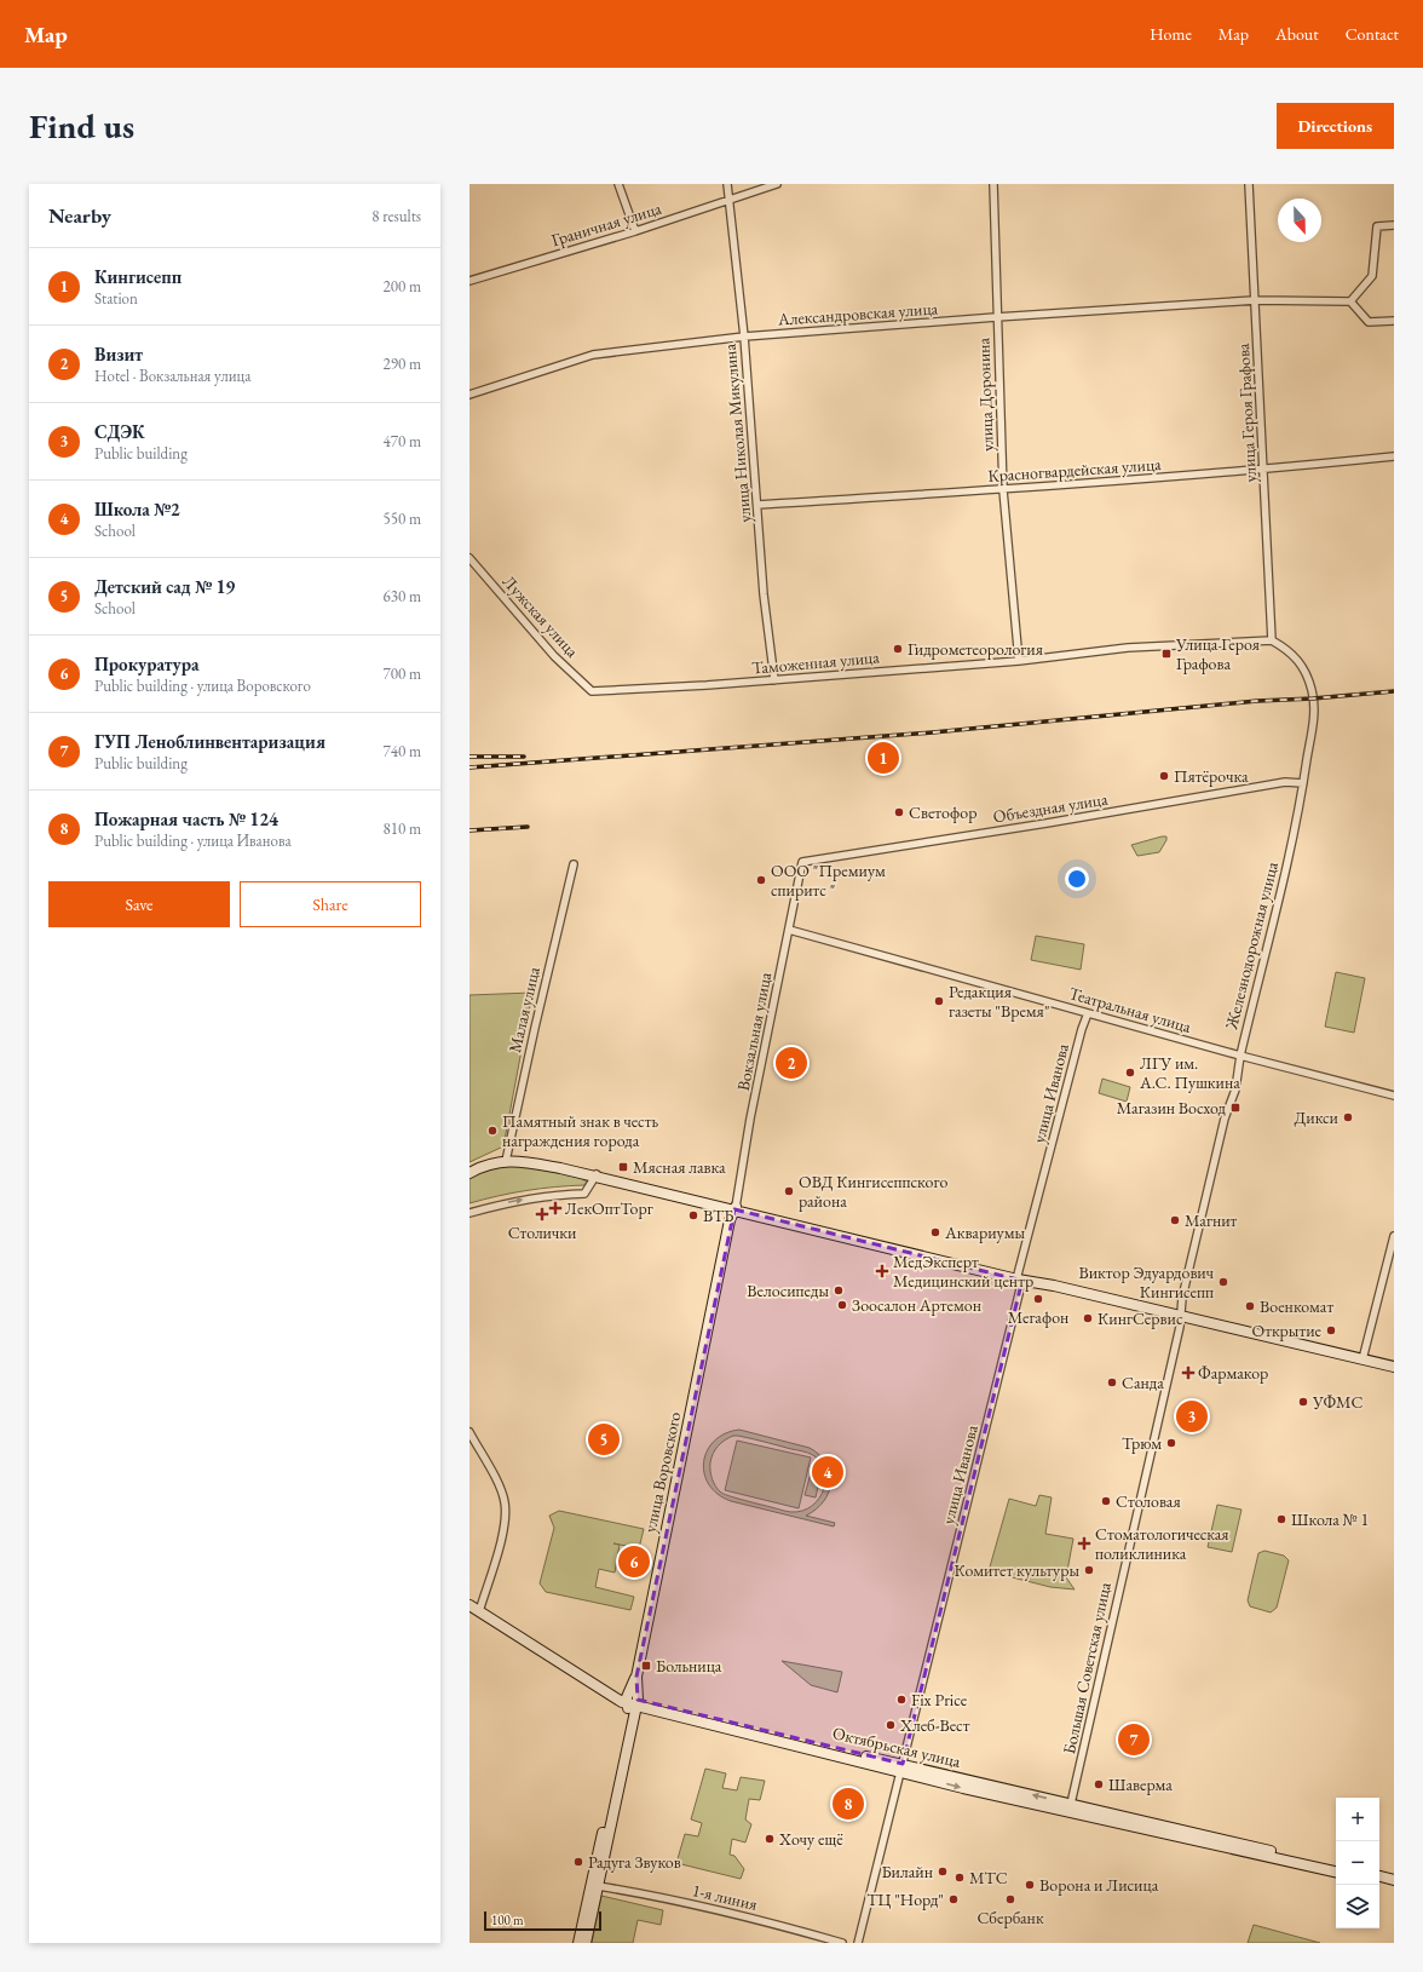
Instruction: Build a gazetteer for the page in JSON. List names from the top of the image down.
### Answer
{
  "streets": {
    "street": [
      "Граничная улица",
      "Александровская улица",
      "улица Доронина",
      "улица Героя Графова",
      "улица Николая Микулина",
      "Красногвардейская улица",
      "Лужская улица",
      "Таможенная улица",
      "Объездная улица",
      "Железнодорожная улица",
      "Малая улица",
      "Театральная улица",
      "Вокзальная улица",
      "улица Иванова",
      "улица Воровского",
      "Большая Советская улица",
      "Октябрьская улица",
      "1-я линия"
    ]
  },
  "crossings": [
    ["Граничная улица", "улица Николая Микулина"],
    ["Александровская улица", "улица Доронина"],
    ["Александровская улица", "улица Героя Графова"],
    ["Александровская улица", "улица Николая Микулина"],
    ["улица Доронина", "Красногвардейская улица"],
    ["улица Доронина", "Таможенная улица"],
    ["улица Героя Графова", "Красногвардейская улица"],
    ["улица Героя Графова", "Таможенная улица"],
    ["улица Героя Графова", "Железнодорожная улица"],
    ["улица Николая Микулина", "Красногвардейская улица"],
    ["улица Николая Микулина", "Таможенная улица"],
    ["Лужская улица", "Таможенная улица"],
    ["Таможенная улица", "Железнодорожная улица"],
    ["Объездная улица", "Железнодорожная улица"],
    ["Объездная улица", "Вокзальная улица"],
    ["Железнодорожная улица", "Театральная улица"],
    ["Железнодорожная улица", "Большая Советская улица"],
    ["Театральная улица", "Вокзальная улица"],
    ["Театральная улица", "улица Иванова"],
    ["Вокзальная улица", "улица Воровского"],
    ["улица Иванова", "Октябрьская улица"],
    ["улица Воровского", "Октябрьская улица"],
    ["улица Воровского", "1-я линия"],
    ["Большая Советская улица", "Октябрьская улица"]
  ],
  "places": {
    "other": [
      "Гидрометеорология",
      "Пятёрочка",
      "Светофор",
      "ООО \"Премиум спиритс \"",
      "Редакция газеты \"Время\"",
      "ЛГУ им. А.С. Пушкина",
      "Дикси",
      "Памятный знак в честь награждения города",
      "ОВД Кингисеппского района",
      "ВТБ",
      "Магнит",
      "Аквариумы",
      "Виктор Эдуардович Кингисепп",
      "Велосипеды",
      "Мегафон",
      "Зоосалон Артемон",
      "Военкомат",
      "КингСервис",
      "Открытие",
      "Санда",
      "УФМС",
      "Трюм",
      "Столовая",
      "Школа № 1",
      "Комитет культуры",
      "Fix Price",
      "Хлеб-Вест",
      "Шаверма",
      "Хочу ещё",
      "Радуга Звуков",
      "Билайн",
      "МТС",
      "Ворона и Лисица",
      "ТЦ \"Норд\"",
      "Сбербанк"
    ],
    "transit": [
      "Улица Героя Графова",
      "Магазин Восход",
      "Мясная лавка",
      "Больница"
    ],
    "health": [
      "ЛекОптТорг",
      "Столички",
      "МедЭксперт Медицинский центр",
      "Фармакор",
      "Стоматологическая поликлиника"
    ]
  },
  "scale_bar": "100 m",
  "north": "bottom",
  "page": {
    "header": "Map",
    "nav": [
      "Home",
      "Map",
      "About",
      "Contact"
    ],
    "buttons": [
      "Directions",
      ["Save", "Share"]
    ],
    "title": "Find us",
    "heading": ["Nearby", "8 results"],
    "list": [
      {
        "mark": "1",
        "name": "Кингисепп",
        "note": "Station",
        "value": "200 m"
      },
      {
        "mark": "2",
        "name": "Визит",
        "note": "Hotel · Вокзальная улица",
        "value": "290 m"
      },
      {
        "mark": "3",
        "name": "СДЭК",
        "note": "Public building",
        "value": "470 m"
      },
      {
        "mark": "4",
        "name": "Школа №2",
        "note": "School",
        "value": "550 m"
      },
      {
        "mark": "5",
        "name": "Детский сад № 19",
        "note": "School",
        "value": "630 m"
      },
      {
        "mark": "6",
        "name": "Прокуратура",
        "note": "Public building · улица Воровского",
        "value": "700 m"
      },
      {
        "mark": "7",
        "name": "ГУП Леноблинвентаризация",
        "note": "Public building",
        "value": "740 m"
      },
      {
        "mark": "8",
        "name": "Пожарная часть № 124",
        "note": "Public building · улица Иванова",
        "value": "810 m"
      }
    ],
    "pins": [
      "1",
      "2",
      "3",
      "5",
      "4",
      "6",
      "7",
      "8"
    ],
    "map_buttons": ["+", "−"],
    "scale": "100 m"
  }
}
